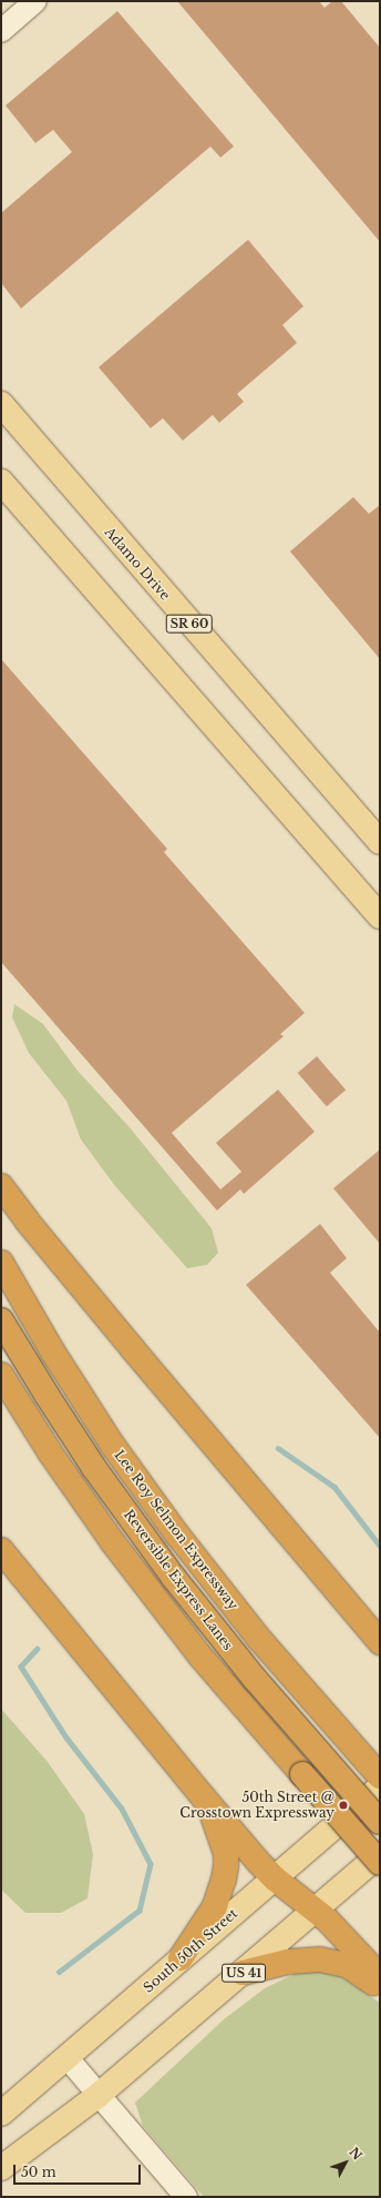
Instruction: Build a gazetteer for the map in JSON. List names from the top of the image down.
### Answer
{
  "streets": {
    "highway": ["Lee Roy Selmon Expressway", "Reversible Express Lanes"],
    "main road": [
      "Adamo Drive",
      "SR 60",
      "South 50th Street",
      "US 41"
    ]
  },
  "places": ["50th Street @ Crosstown Expressway"],
  "scale_bar": "50 m",
  "north": "top right"
}
